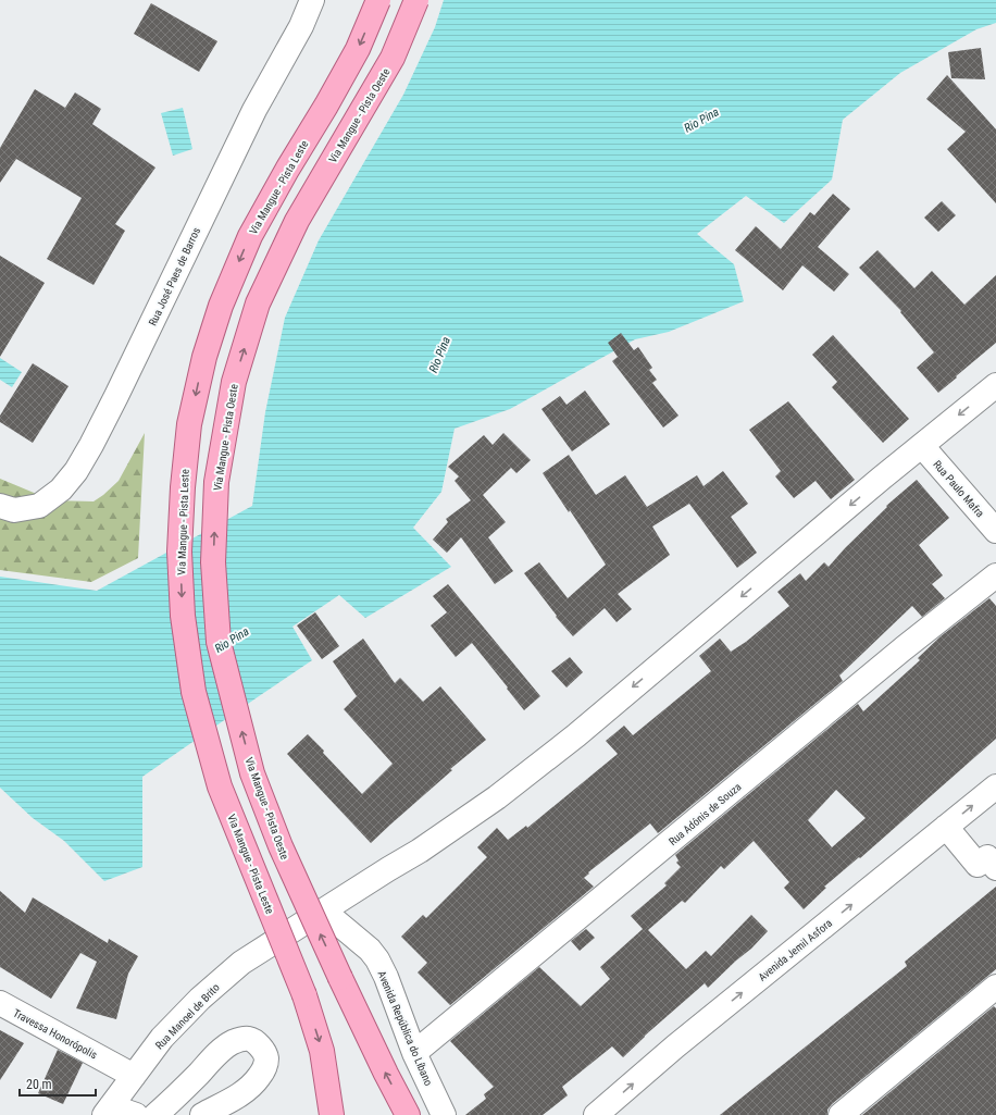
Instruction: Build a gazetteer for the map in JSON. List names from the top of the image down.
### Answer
{
  "streets": {
    "main road": ["Via Mangue - Pista Oeste", "Via Mangue - Pista Leste"],
    "street": [
      "Rua José Paes de Barros",
      "Rua Paulo Mafra",
      "Rua Adônis de Souza",
      "Avenida Jemil Asfora",
      "Rua Manoel de Brito",
      "Avenida República do Líbano",
      "Travessa Honorópolis"
    ]
  },
  "crossings": [
    ["Rua Paulo Mafra", "Rua Manoel de Brito"],
    ["Rua Adônis de Souza", "Avenida República do Líbano"],
    ["Rua Manoel de Brito", "Avenida República do Líbano"],
    ["Rua Manoel de Brito", "Travessa Honorópolis"]
  ],
  "one_way": ["Via Mangue - Pista Oeste", "Via Mangue - Pista Leste", "Rua Manoel de Brito"],
  "water": ["Rio Pina"],
  "scale_bar": "20 m"
}
